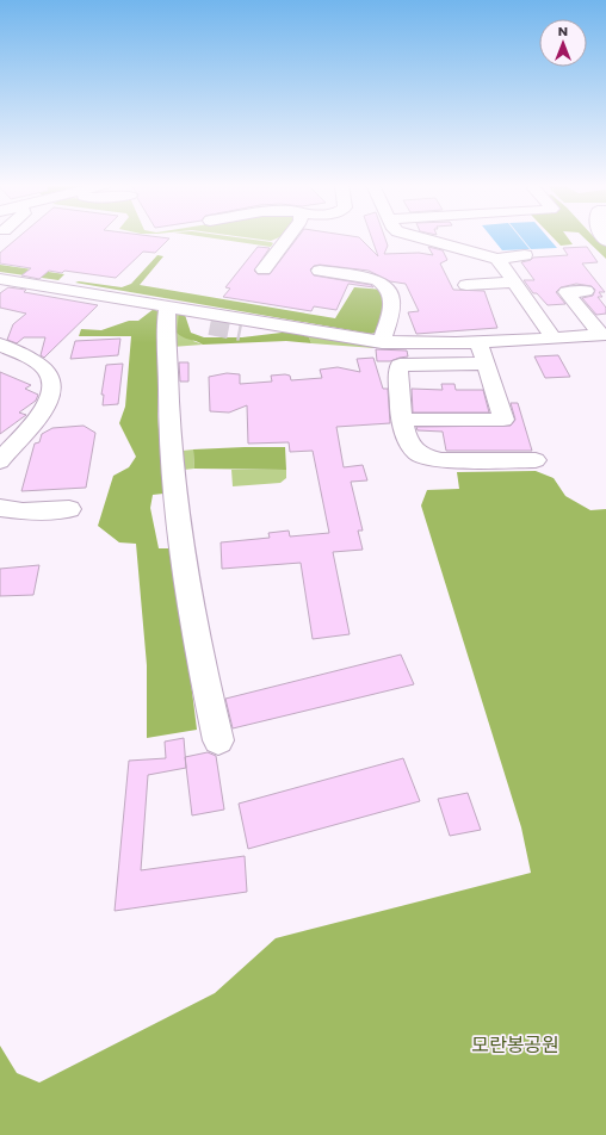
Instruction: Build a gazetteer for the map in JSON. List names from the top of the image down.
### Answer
{
  "parks": ["모란봉공원"],
  "north": "top"
}
